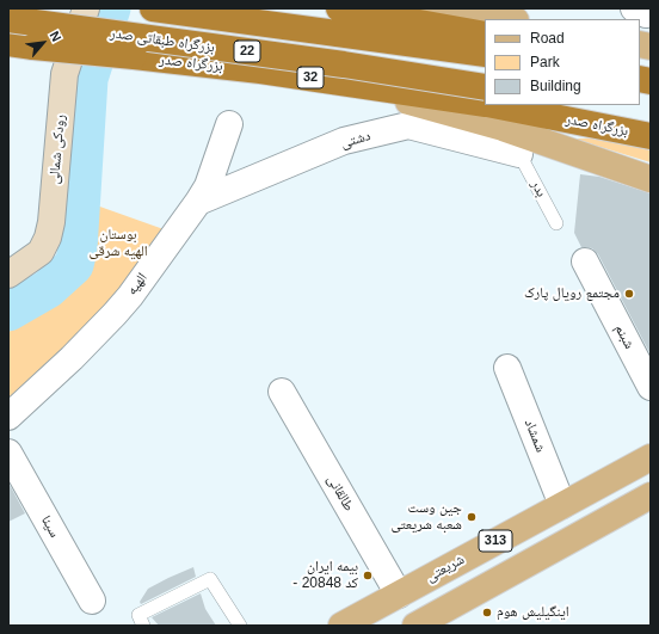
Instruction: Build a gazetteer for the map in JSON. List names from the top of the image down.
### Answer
{
  "streets": {
    "highway": [
      "بزرگراه طبقاتی صدر",
      "22",
      "بزرگراه صدر",
      "32"
    ],
    "main road": ["313", "شریعتی"],
    "street": [
      "دشتی",
      "رودکی شمالی",
      "الهیه",
      "شبنم",
      "شمشاد",
      "طالقانی",
      "سینا"
    ],
    "lane": ["بدر"]
  },
  "crossings": [
    ["دشتی", "بدر"],
    ["دشتی", "الهیه"],
    ["شمشاد", "شریعتی"],
    ["طالقانی", "شریعتی"]
  ],
  "parks": ["بوستان الهیه شرقی"],
  "places": [
    "مجتمع رویال پارک",
    "جین وست شعبه شریعتی",
    "بیمه ایران - کد 20848",
    "اینگیلیش هوم"
  ],
  "legend": ["Road", "Park", "Building"],
  "north": "top right"
}
